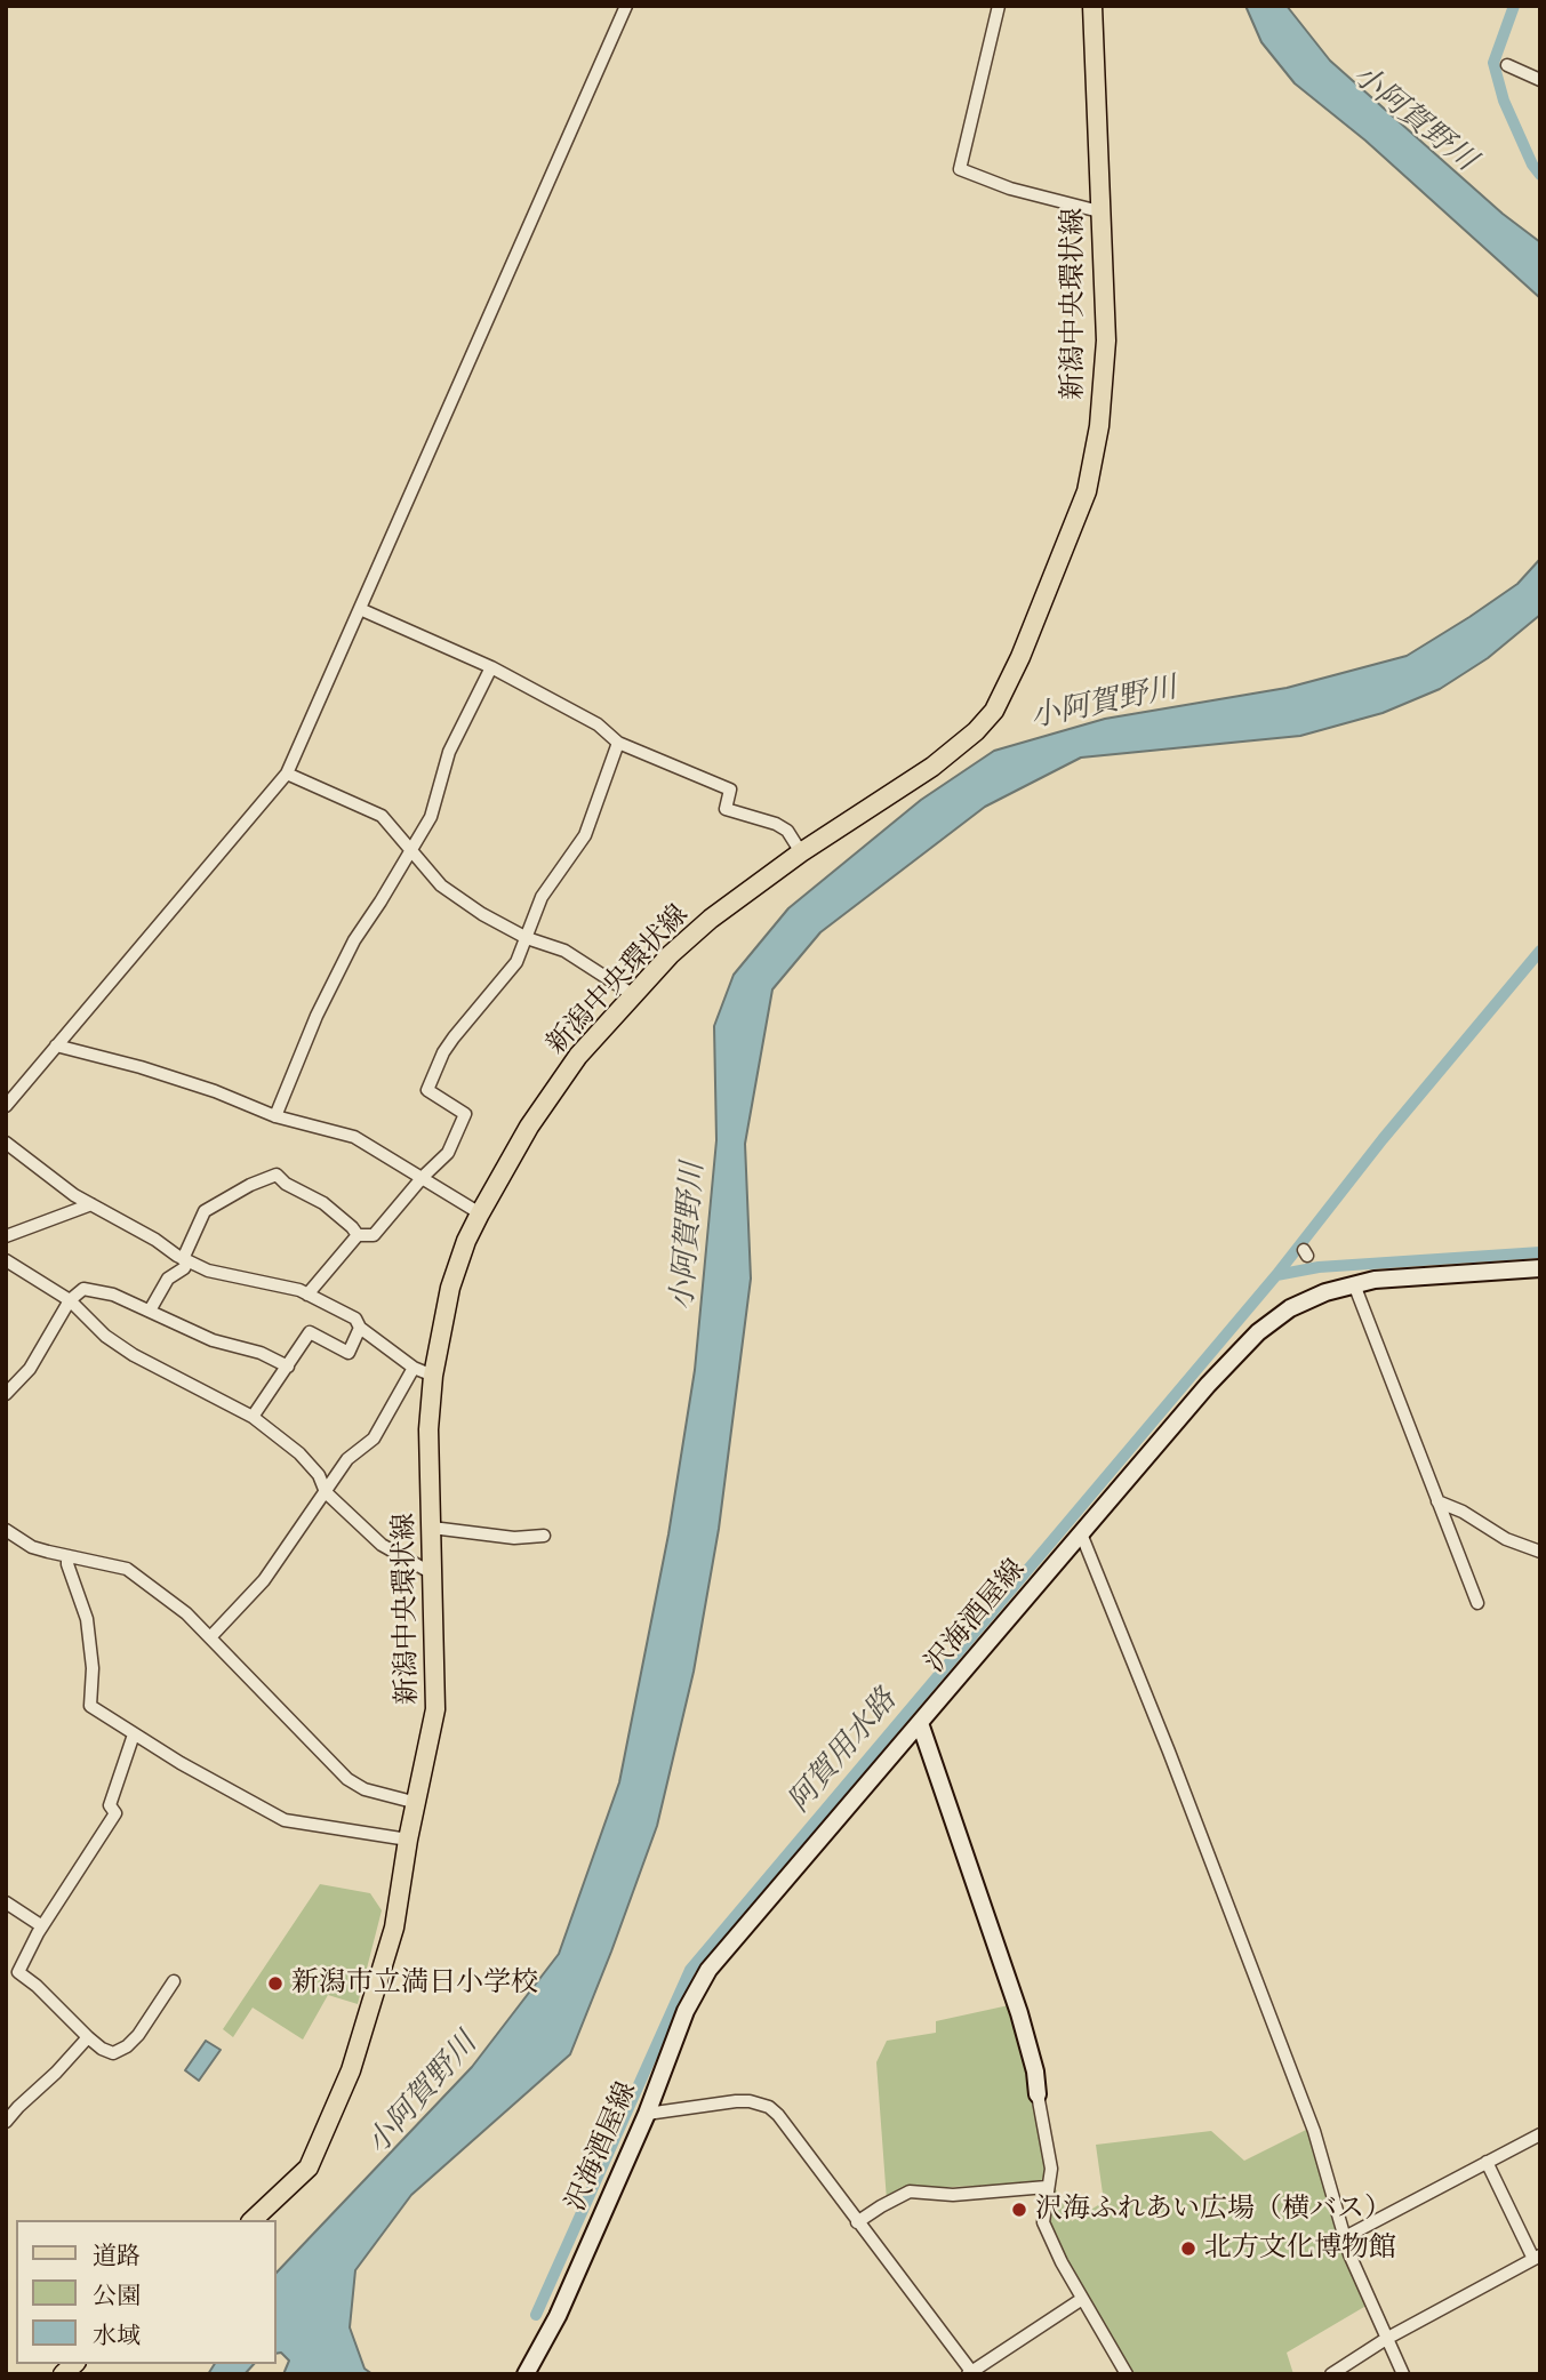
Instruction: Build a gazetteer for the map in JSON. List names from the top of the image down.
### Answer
{
  "streets": {
    "main road": ["新潟中央環状線", "沢海酒屋線"]
  },
  "water": ["小阿賀野川", "阿賀用水路"],
  "places": ["新潟市立満日小学校", "沢海ふれあい広場（横バス）", "北方文化博物館"],
  "legend": ["道路", "公園", "水域"]
}
